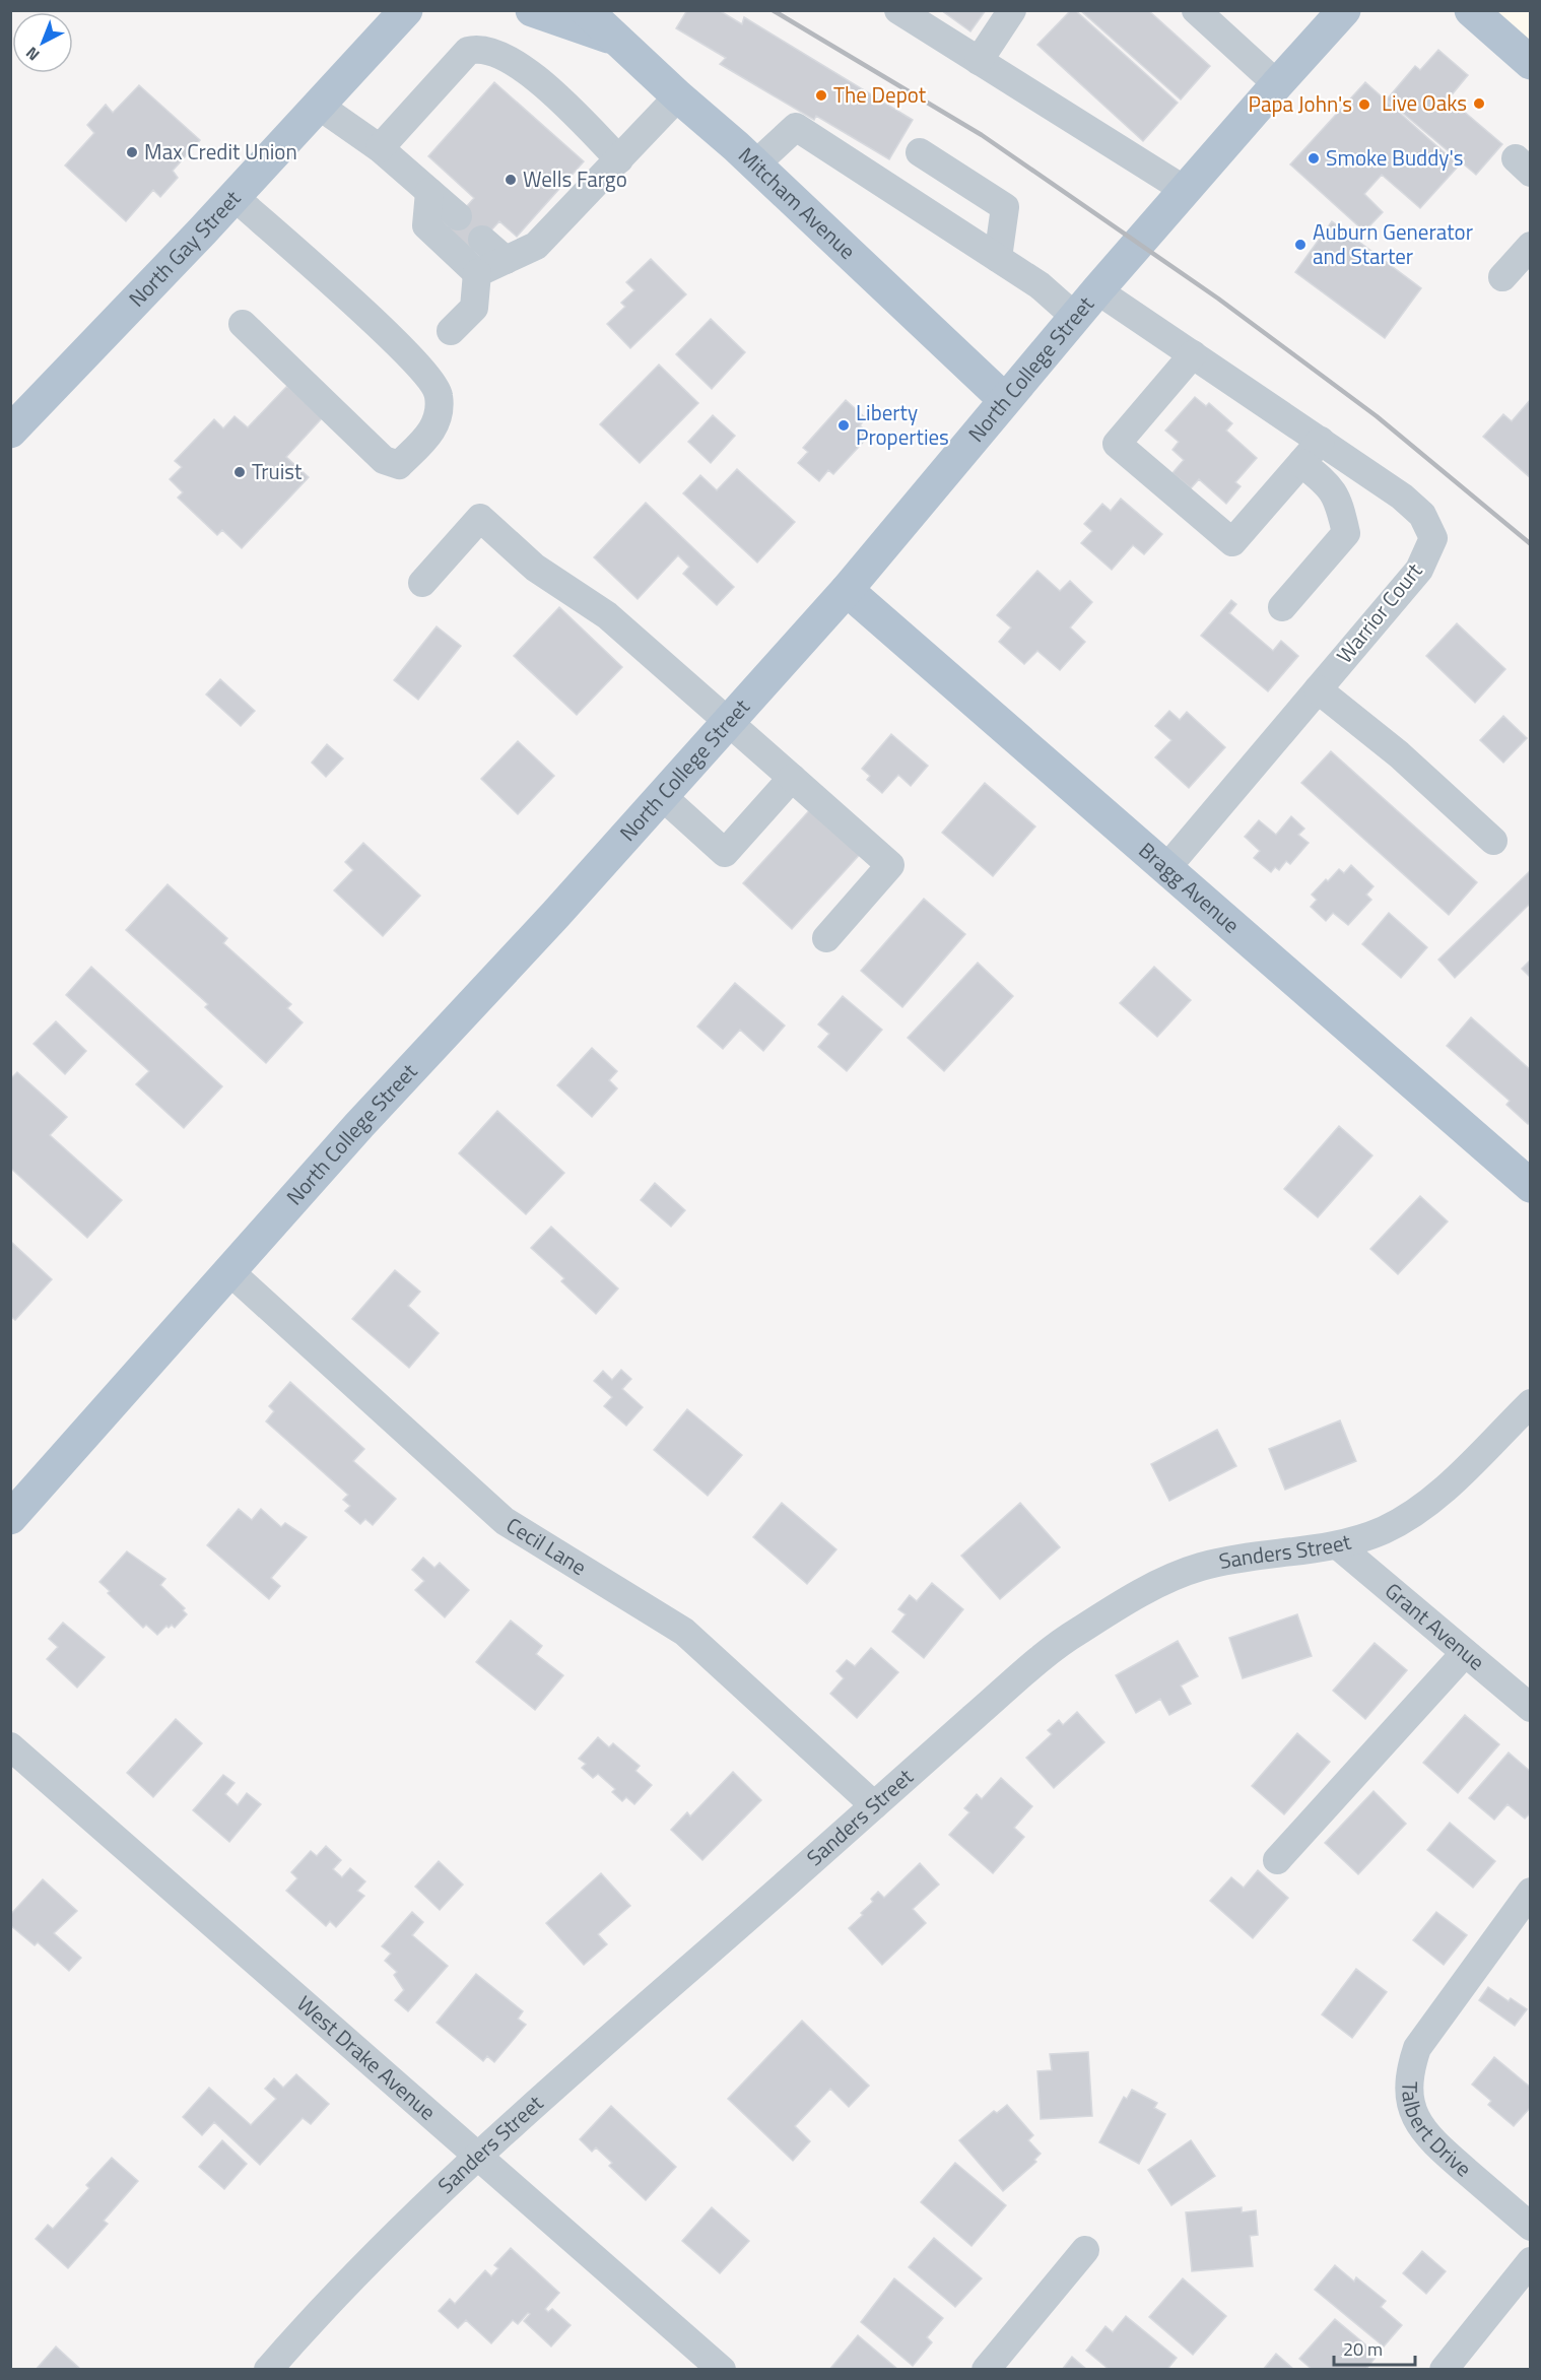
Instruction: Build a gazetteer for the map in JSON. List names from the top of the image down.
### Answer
{
  "streets": {
    "main road": [
      "Mitcham Avenue",
      "North Gay Street",
      "North College Street",
      "Bragg Avenue"
    ],
    "street": [
      "Warrior Court",
      "Cecil Lane",
      "Sanders Street",
      "Grant Avenue",
      "West Drake Avenue",
      "Talbert Drive"
    ]
  },
  "crossings": [
    ["Mitcham Avenue", "North College Street"],
    ["North College Street", "Warrior Court"],
    ["North College Street", "Bragg Avenue"],
    ["North College Street", "Cecil Lane"],
    ["Warrior Court", "Bragg Avenue"],
    ["Cecil Lane", "Sanders Street"],
    ["Sanders Street", "Grant Avenue"],
    ["Sanders Street", "West Drake Avenue"]
  ],
  "places": [
    "The Depot",
    "Live Oaks",
    "Papa John's",
    "Max Credit Union",
    "Smoke Buddy's",
    "Wells Fargo",
    "Auburn Generator and Starter",
    "Liberty Properties",
    "Truist"
  ],
  "scale_bar": "20 m",
  "north": "bottom left"
}
